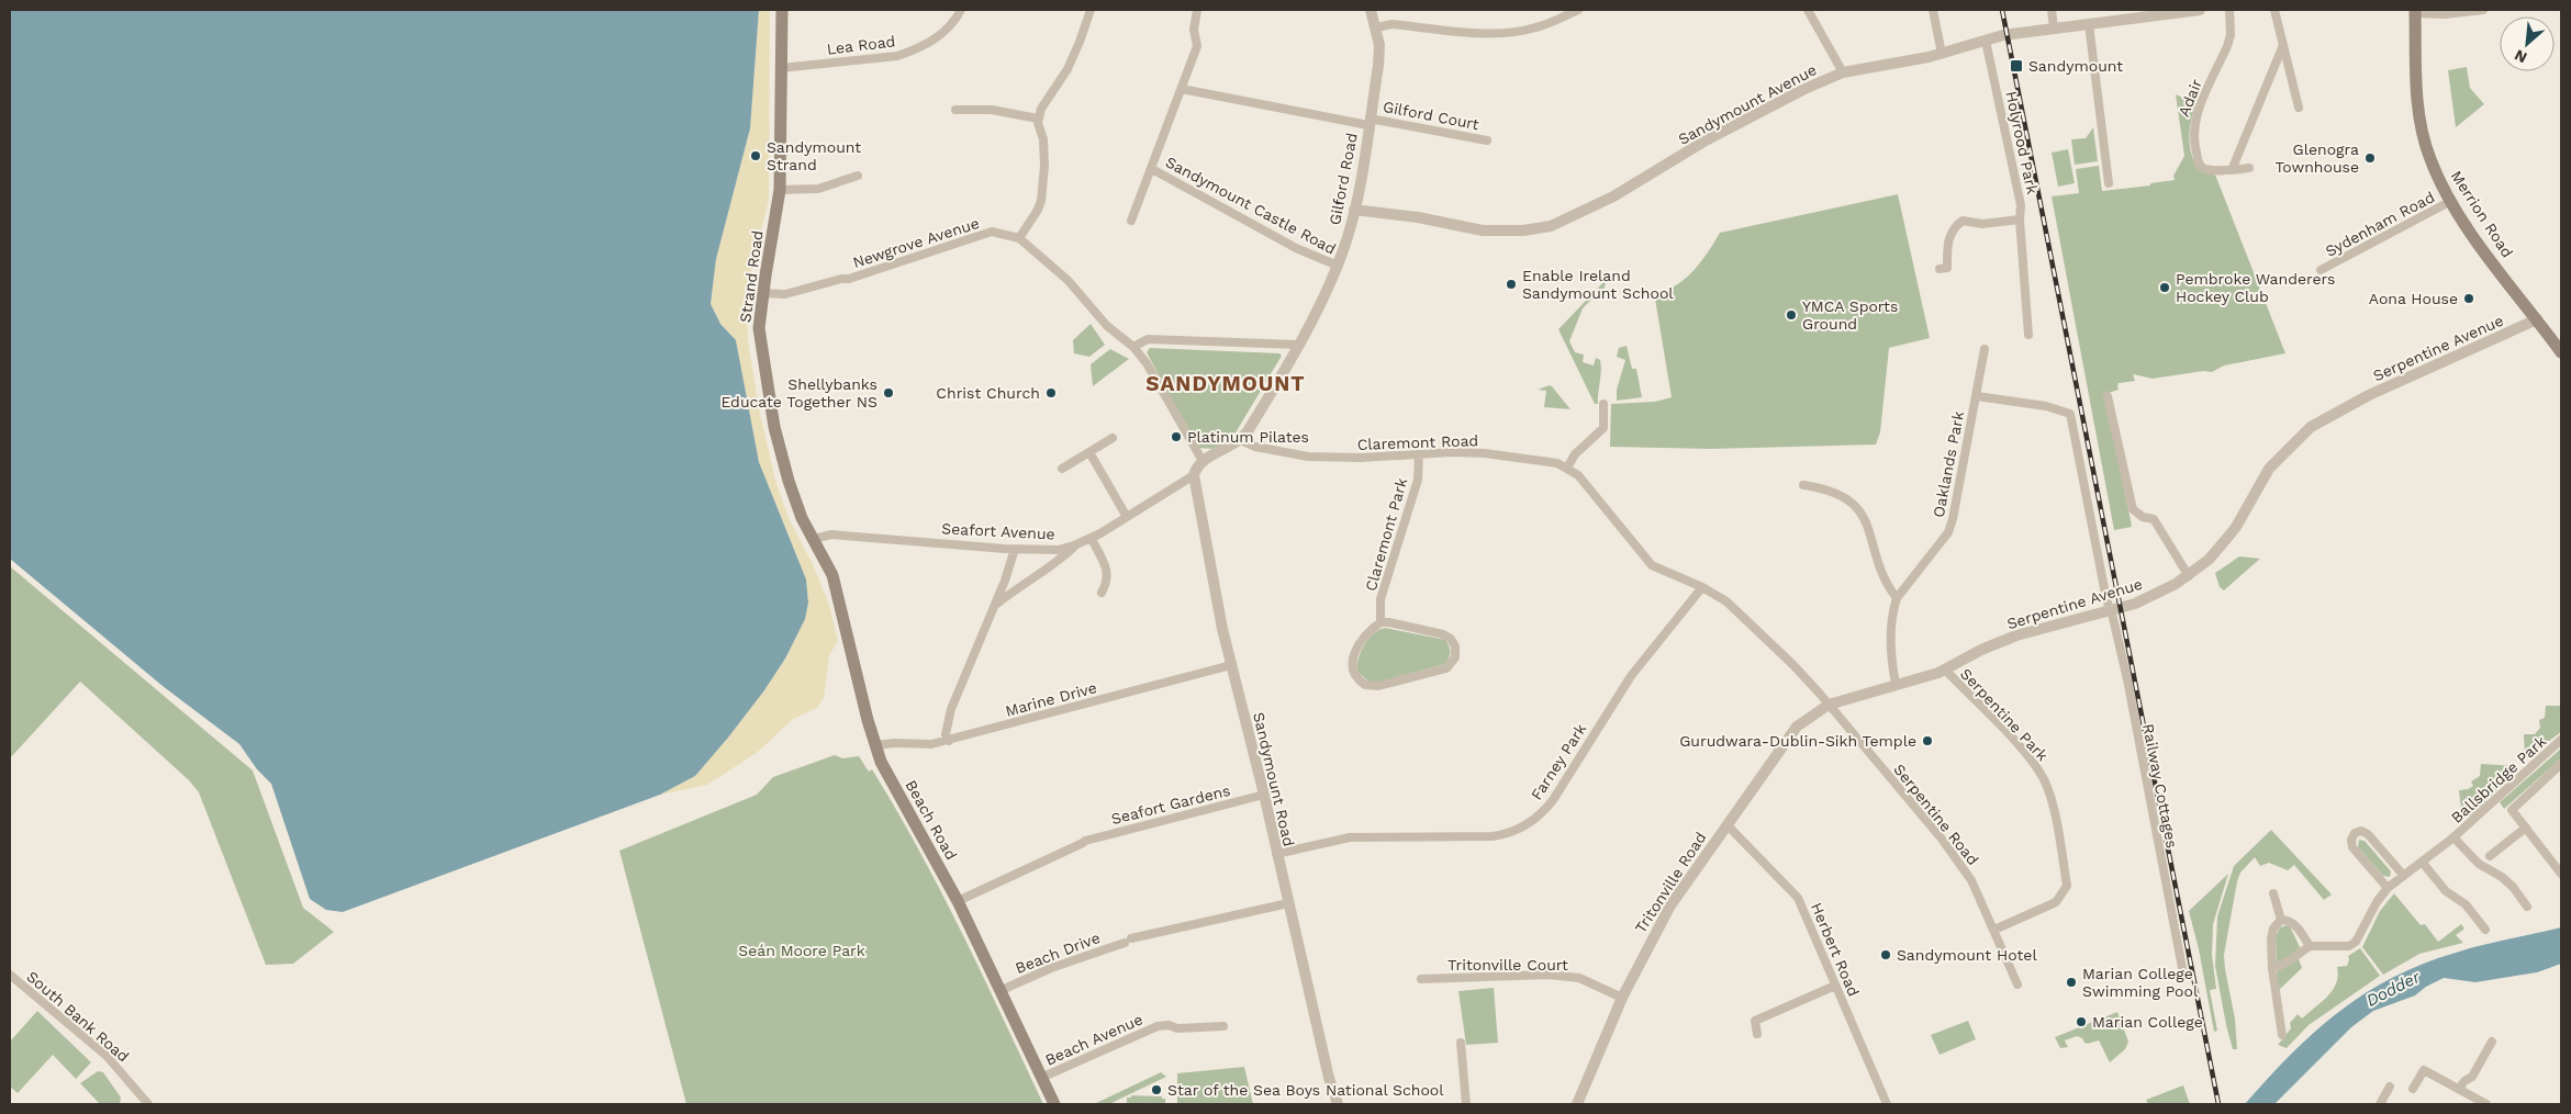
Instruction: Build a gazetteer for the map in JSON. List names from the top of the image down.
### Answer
{
  "streets": {
    "main road": ["Merrion Road", "Strand Road", "Beach Road"],
    "street": [
      "Lea Road",
      "Adair",
      "Sandymount Avenue",
      "Gilford Court",
      "Holyrood Park",
      "Gilford Road",
      "Sandymount Castle Road",
      "Sydenham Road",
      "Newgrove Avenue",
      "Serpentine Avenue",
      "Claremont Road",
      "Oaklands Park",
      "Seafort Avenue",
      "Claremont Park",
      "Marine Drive",
      "Serpentine Park",
      "Farney Park",
      "Sandymount Road",
      "Ballsbridge Park",
      "Railway Cottages",
      "Seafort Gardens",
      "Serpentine Road",
      "Tritonville Road",
      "Herbert Road",
      "Beach Drive",
      "Tritonville Court",
      "South Bank Road",
      "Beach Avenue"
    ]
  },
  "crossings": [
    ["Lea Road", "Strand Road"],
    ["Sandymount Avenue", "Holyrood Park"],
    ["Sandymount Avenue", "Gilford Road"],
    ["Gilford Court", "Gilford Road"],
    ["Gilford Road", "Sandymount Castle Road"],
    ["Gilford Road", "Claremont Road"],
    ["Merrion Road", "Sydenham Road"],
    ["Merrion Road", "Serpentine Avenue"],
    ["Newgrove Avenue", "Strand Road"],
    ["Strand Road", "Seafort Avenue"],
    ["Strand Road", "Beach Road"],
    ["Serpentine Avenue", "Claremont Road"],
    ["Serpentine Avenue", "Oaklands Park"],
    ["Serpentine Avenue", "Serpentine Park"],
    ["Serpentine Avenue", "Railway Cottages"],
    ["Serpentine Avenue", "Serpentine Road"],
    ["Serpentine Avenue", "Tritonville Road"],
    ["Claremont Road", "Claremont Park"],
    ["Claremont Road", "Farney Park"],
    ["Claremont Road", "Serpentine Road"],
    ["Claremont Road", "Tritonville Road"],
    ["Oaklands Park", "Railway Cottages"],
    ["Seafort Avenue", "Sandymount Road"],
    ["Seafort Avenue", "Beach Road"],
    ["Marine Drive", "Sandymount Road"],
    ["Marine Drive", "Beach Road"],
    ["Serpentine Park", "Serpentine Road"],
    ["Farney Park", "Sandymount Road"],
    ["Sandymount Road", "Seafort Gardens"],
    ["Sandymount Road", "Beach Drive"],
    ["Seafort Gardens", "Beach Road"],
    ["Serpentine Road", "Tritonville Road"],
    ["Beach Road", "Beach Drive"],
    ["Beach Road", "Beach Avenue"],
    ["Tritonville Road", "Herbert Road"],
    ["Tritonville Road", "Tritonville Court"]
  ],
  "districts": ["SANDYMOUNT"],
  "water": ["Dodder"],
  "parks": ["Seán Moore Park"],
  "places": {
    "transit": ["Sandymount"],
    "other": [
      "Sandymount Strand",
      "Glenogra Townhouse",
      "Enable Ireland Sandymount School",
      "Pembroke Wanderers Hockey Club",
      "Aona House",
      "YMCA Sports Ground",
      "Shellybanks Educate Together NS",
      "Christ Church",
      "Platinum Pilates",
      "Gurudwara-Dublin-Sikh Temple",
      "Sandymount Hotel",
      "Marian College Swimming Pool",
      "Marian College",
      "Star of the Sea Boys National School"
    ]
  },
  "north": "bottom left"
}
